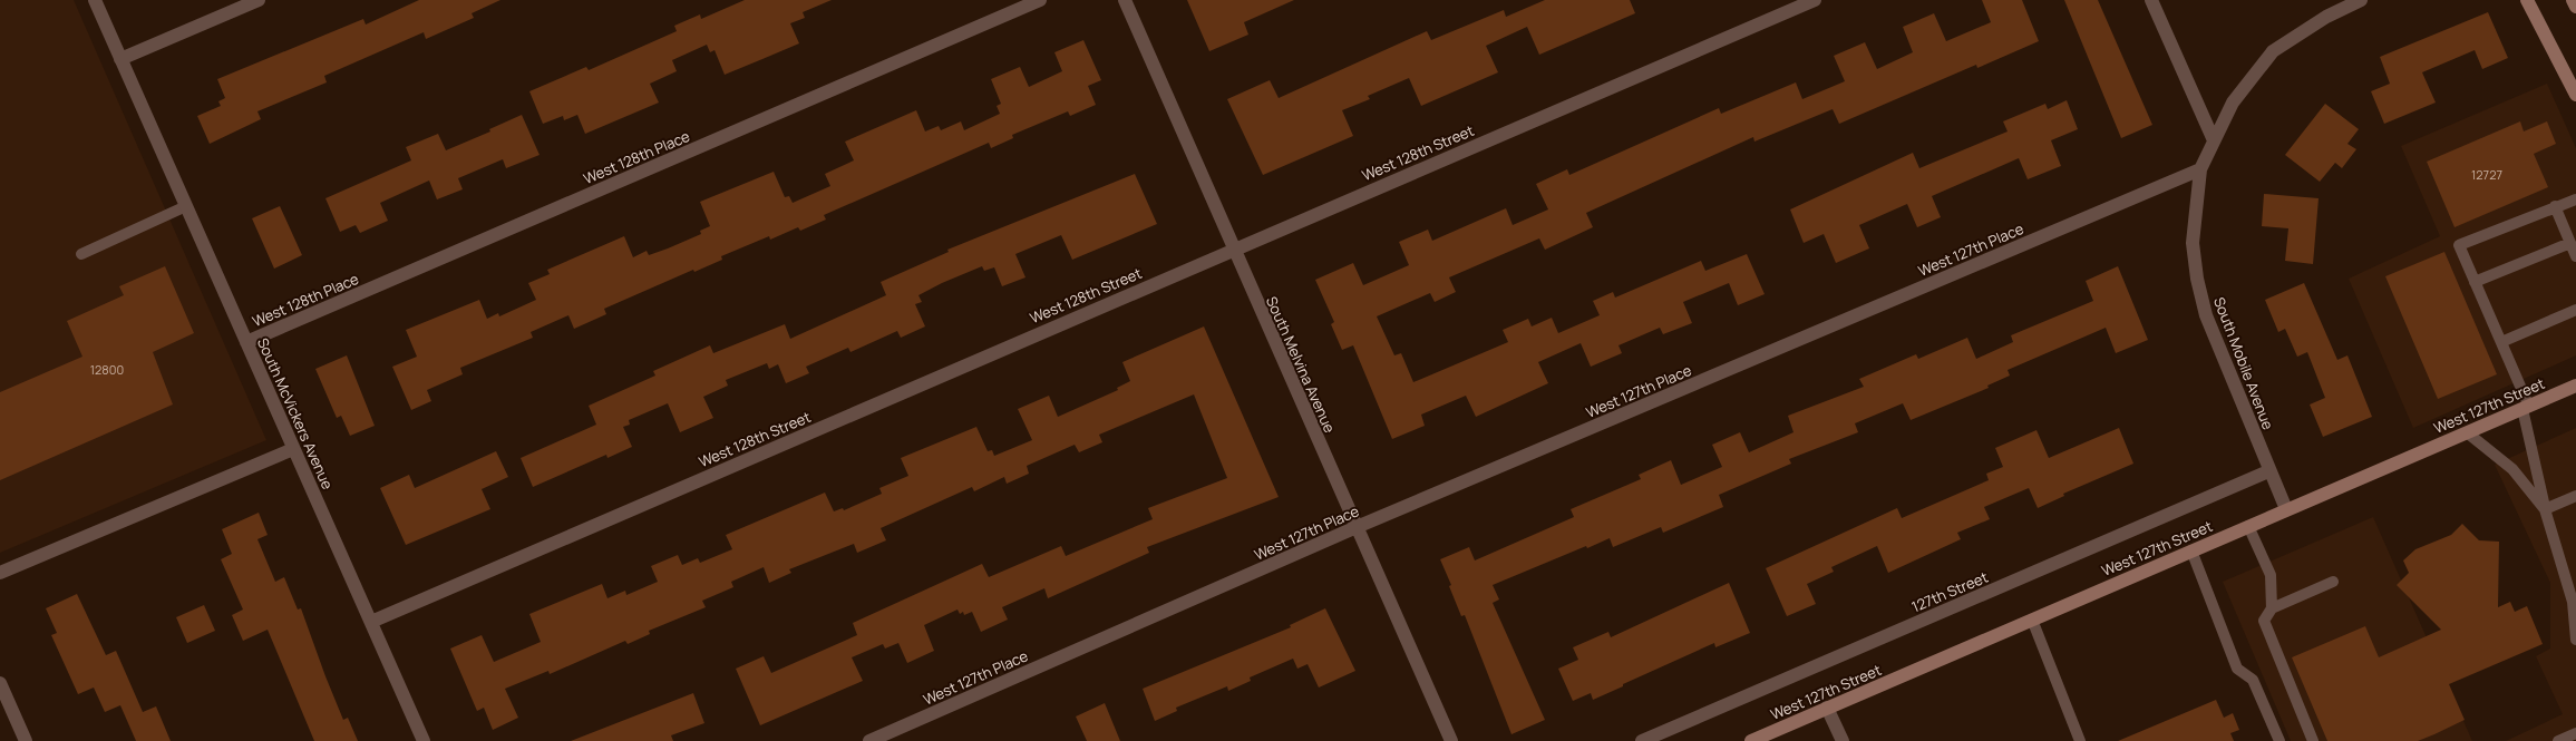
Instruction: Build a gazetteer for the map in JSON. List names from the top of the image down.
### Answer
{
  "streets": {
    "main road": ["West 127th Street"],
    "street": [
      "West 128th Street",
      "West 128th Place",
      "West 127th Place",
      "South Mobile Avenue",
      "South Melvina Avenue",
      "South McVickers Avenue",
      "127th Street"
    ]
  },
  "crossings": [
    ["West 128th Street", "South Melvina Avenue"],
    ["West 128th Street", "South McVickers Avenue"],
    ["West 128th Place", "South McVickers Avenue"],
    ["West 127th Place", "South Mobile Avenue"],
    ["West 127th Place", "South Melvina Avenue"],
    ["South Mobile Avenue", "West 127th Street"],
    ["South Mobile Avenue", "127th Street"]
  ],
  "house_numbers": ["12727", "12800"]
}
